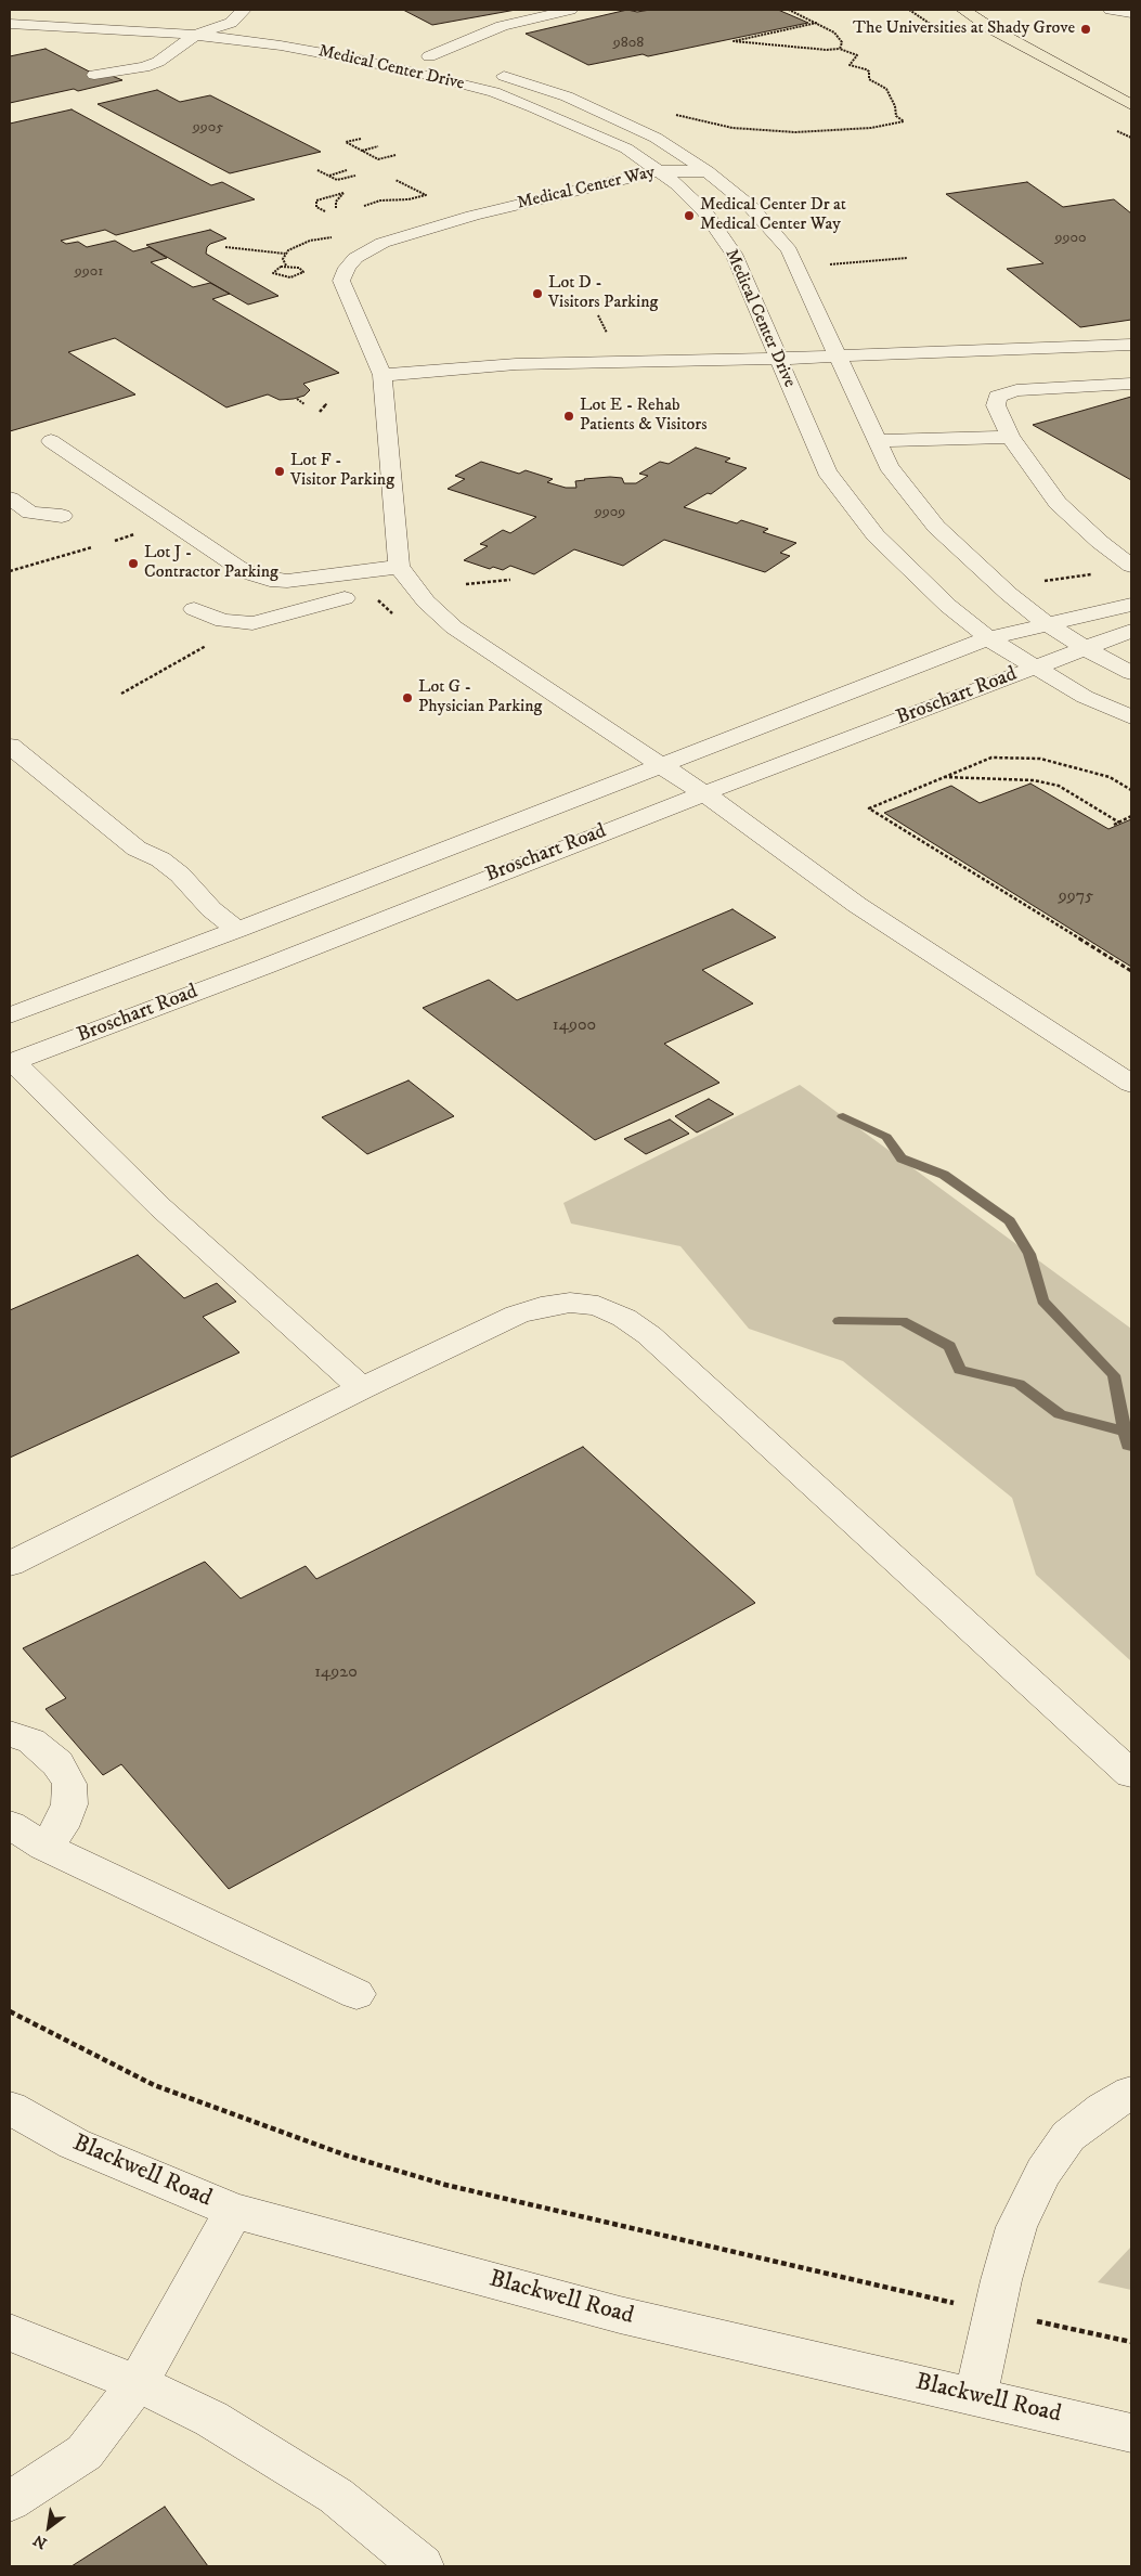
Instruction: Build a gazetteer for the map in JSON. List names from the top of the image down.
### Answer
{
  "streets": {
    "street": [
      "Medical Center Drive",
      "Medical Center Way",
      "Broschart Road",
      "Blackwell Road"
    ]
  },
  "crossings": [
    ["Medical Center Drive", "Medical Center Way"],
    ["Medical Center Drive", "Broschart Road"]
  ],
  "places": [
    "The Universities at Shady Grove",
    "Medical Center Dr at Medical Center Way",
    "Lot D - Visitors Parking",
    "Lot E - Rehab Patients & Visitors",
    "Lot F - Visitor Parking",
    "Lot J - Contractor Parking",
    "Lot G - Physician Parking"
  ],
  "house_numbers": [
    "9808",
    "9905",
    "9900",
    "9901",
    "9909",
    "9975",
    "14900",
    "14920"
  ],
  "north": "bottom left"
}
